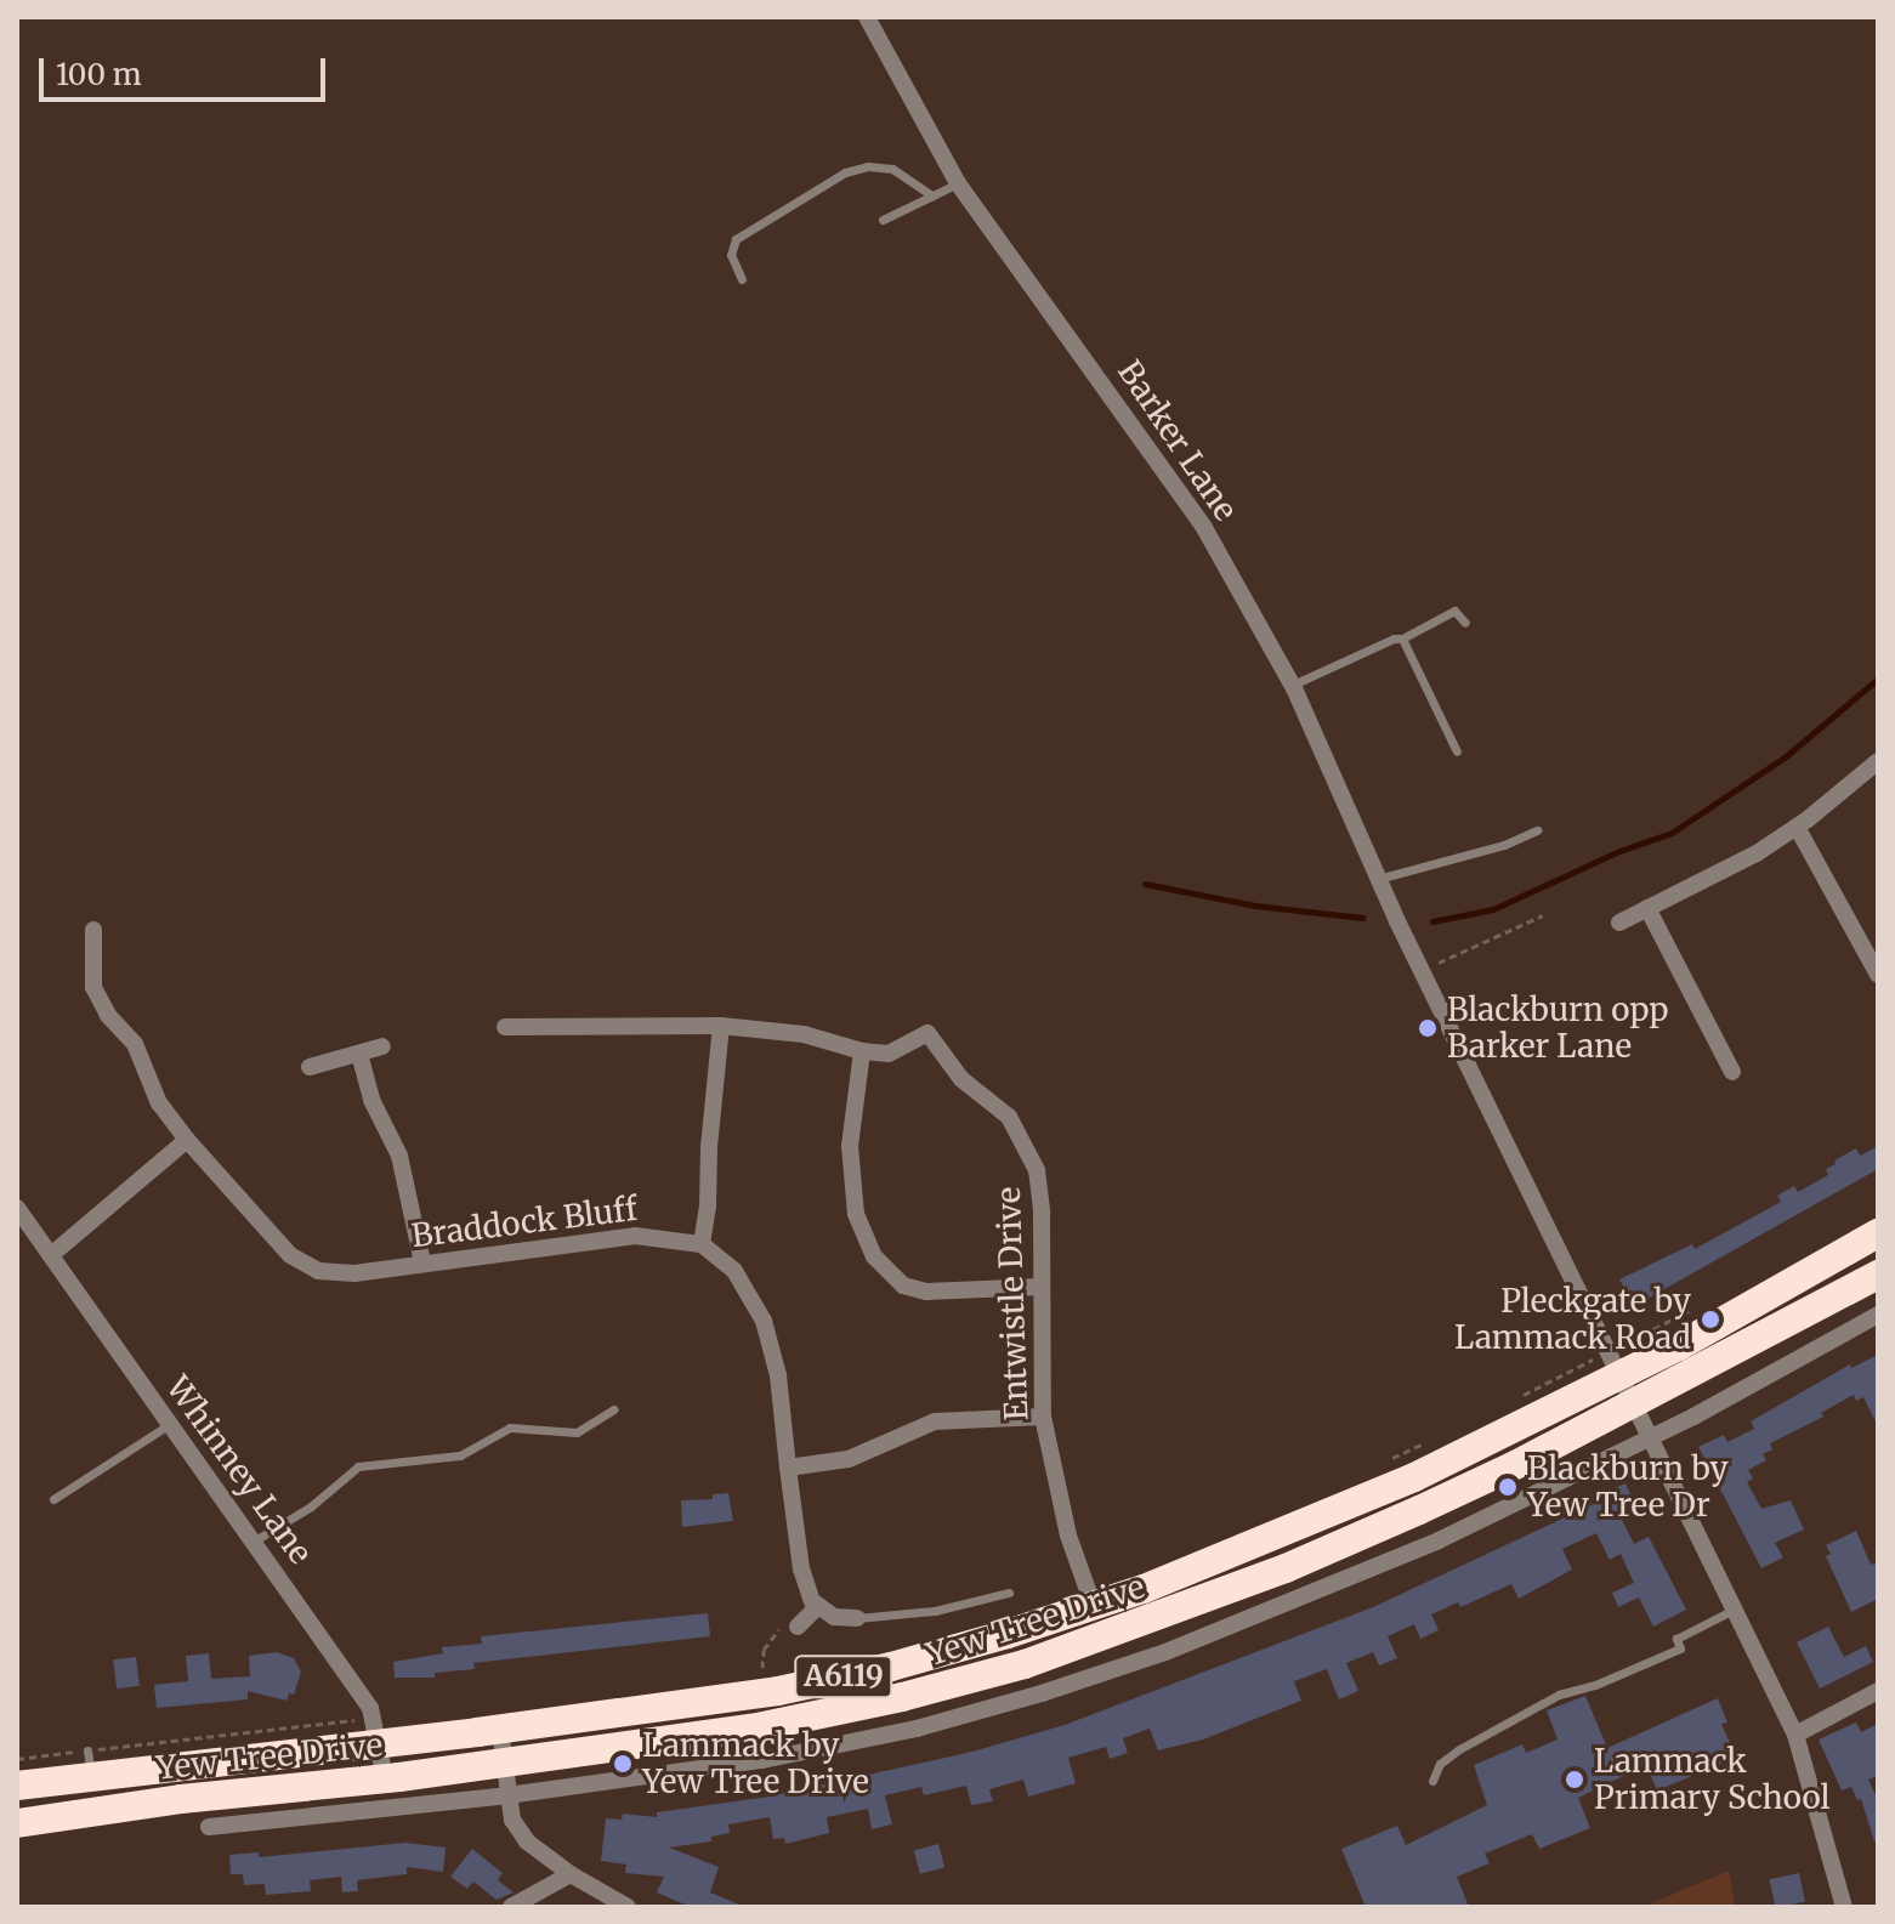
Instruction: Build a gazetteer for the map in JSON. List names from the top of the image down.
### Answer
{
  "streets": {
    "highway": ["Yew Tree Drive", "A6119"],
    "street": [
      "Barker Lane",
      "Braddock Bluff",
      "Entwistle Drive",
      "Whinney Lane"
    ]
  },
  "crossings": [
    ["Barker Lane", "Yew Tree Drive"],
    ["Barker Lane", "A6119"],
    ["Entwistle Drive", "Yew Tree Drive"],
    ["Whinney Lane", "Yew Tree Drive"],
    ["Yew Tree Drive", "A6119"]
  ],
  "places": [
    "Blackburn opp Barker Lane",
    "Pleckgate by Lammack Road",
    "Blackburn by Yew Tree Dr",
    "Lammack by Yew Tree Drive",
    "Lammack Primary School"
  ],
  "scale_bar": "100 m"
}
